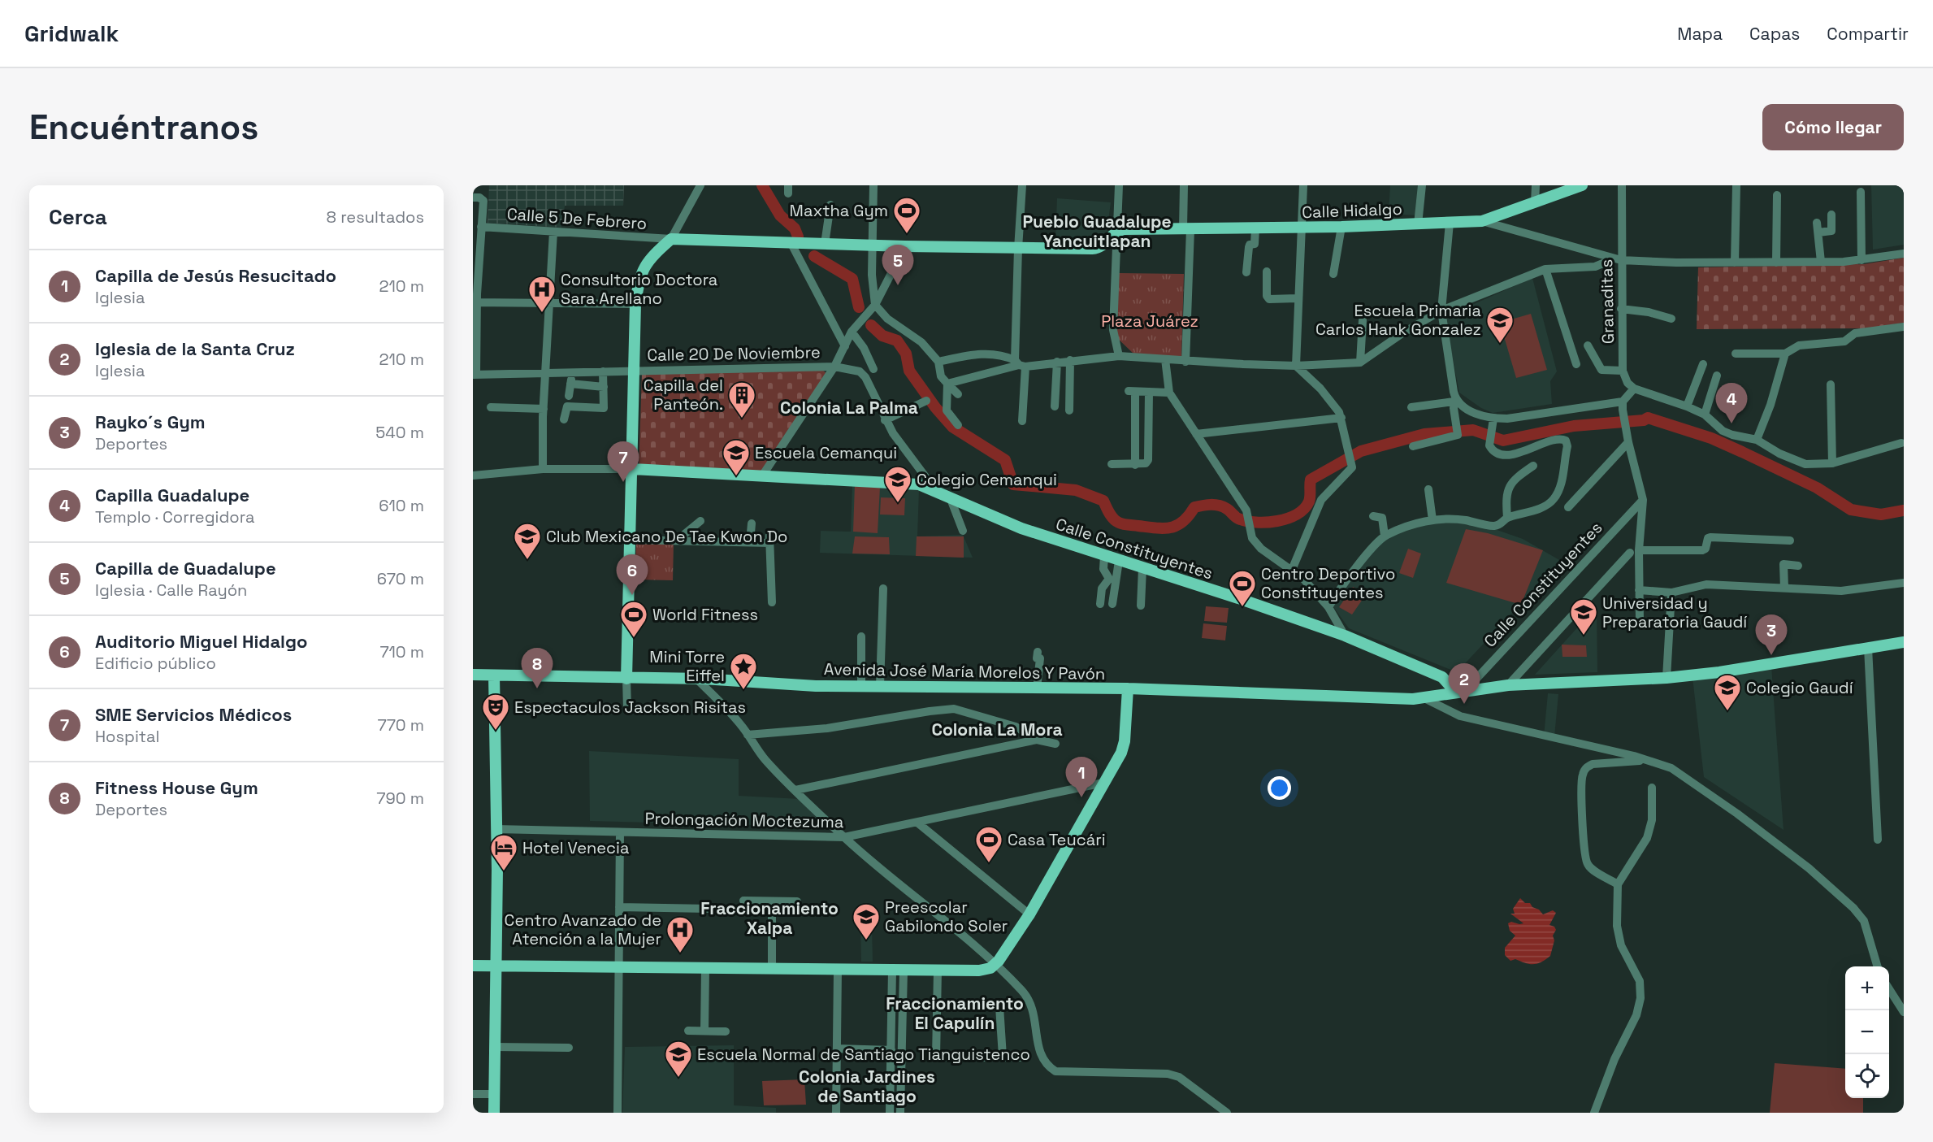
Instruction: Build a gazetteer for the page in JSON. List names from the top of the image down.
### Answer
{
  "streets": {
    "main road": ["Calle Hidalgo", "Calle Constituyentes", "Avenida José María Morelos Y Pavón"],
    "street": [
      "Calle 5 De Febrero",
      "Granaditas",
      "Calle 20 De Noviembre",
      "Prolongación Moctezuma"
    ]
  },
  "crossings": [
    ["Calle 20 De Noviembre", "Calle Constituyentes"],
    ["Calle Constituyentes", "Avenida José María Morelos Y Pavón"]
  ],
  "districts": [
    "Pueblo Guadalupe Yancuitlapan",
    "Colonia La Palma",
    "Colonia La Mora",
    "Fraccionamiento Xalpa",
    "Fraccionamiento El Capulín",
    "Colonia Jardines de Santiago"
  ],
  "parks": ["Plaza Juárez"],
  "places": {
    "sports": [
      "Maxtha Gym",
      "Centro Deportivo Constituyentes",
      "World Fitness",
      "Casa Teucári"
    ],
    "hospital": ["Consultorio Doctora Sara Arellano", "Centro Avanzado de Atención a la Mujer"],
    "school or university": [
      "Escuela Primaria Carlos Hank Gonzalez",
      "Escuela Cemanqui",
      "Colegio Cemanqui",
      "Club Mexicano De Tae Kwon Do",
      "Universidad y Preparatoria Gaudí",
      "Colegio Gaudí",
      "Preescolar Gabilondo Soler",
      "Escuela Normal de Santiago Tianguistenco"
    ],
    "building": ["Capilla del Panteón."],
    "place": ["Mini Torre Eiffel"],
    "theatre": ["Espectaculos Jackson Risitas"],
    "hotel": ["Hotel Venecia"]
  },
  "page": {
    "header": "Gridwalk",
    "nav": ["Mapa", "Capas", "Compartir"],
    "buttons": "Cómo llegar",
    "title": "Encuéntranos",
    "heading": ["Cerca", "8 resultados"],
    "pins": [
      "5",
      "4",
      "7",
      "6",
      "3",
      "8",
      "2",
      "1"
    ],
    "list": [
      {
        "mark": "1",
        "name": "Capilla de Jesús Resucitado",
        "note": "Iglesia",
        "value": "210 m"
      },
      {
        "mark": "2",
        "name": "Iglesia de la Santa Cruz",
        "note": "Iglesia",
        "value": "210 m"
      },
      {
        "mark": "3",
        "name": "Rayko´s Gym",
        "note": "Deportes",
        "value": "540 m"
      },
      {
        "mark": "4",
        "name": "Capilla Guadalupe",
        "note": "Templo · Corregidora",
        "value": "610 m"
      },
      {
        "mark": "5",
        "name": "Capilla de Guadalupe",
        "note": "Iglesia · Calle Rayón",
        "value": "670 m"
      },
      {
        "mark": "6",
        "name": "Auditorio Miguel Hidalgo",
        "note": "Edificio público",
        "value": "710 m"
      },
      {
        "mark": "7",
        "name": "SME Servicios Médicos",
        "note": "Hospital",
        "value": "770 m"
      },
      {
        "mark": "8",
        "name": "Fitness House Gym",
        "note": "Deportes",
        "value": "790 m"
      }
    ],
    "map_buttons": ["+", "−"]
  }
}
